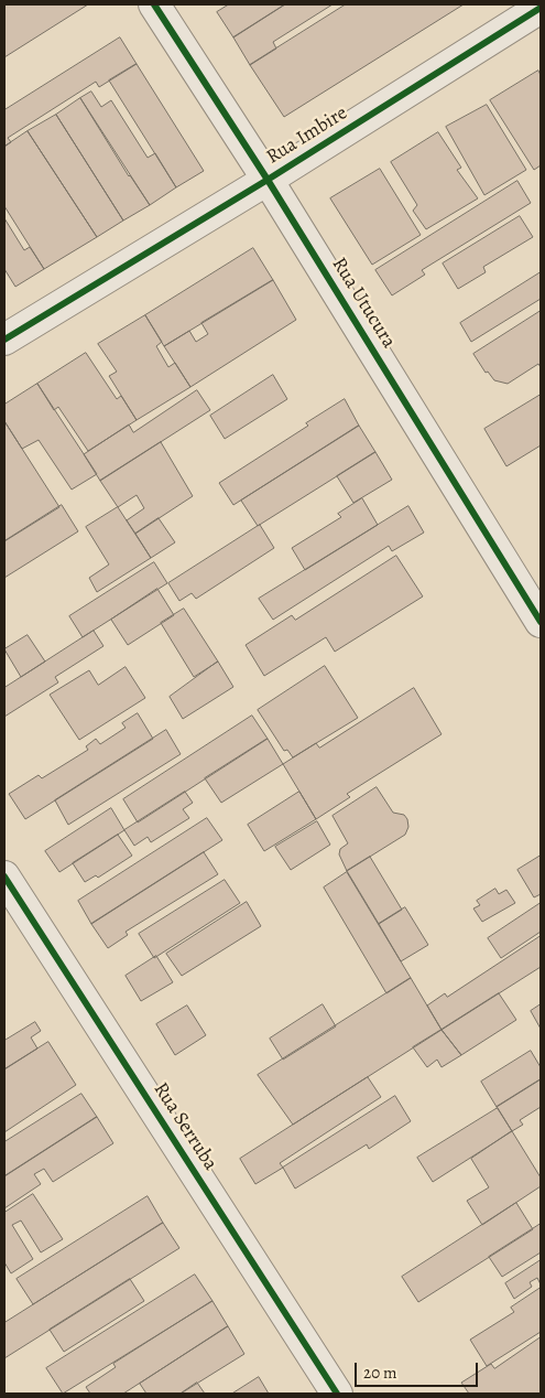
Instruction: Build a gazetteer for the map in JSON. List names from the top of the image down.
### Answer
{
  "streets": {
    "street": ["Rua Imbire", "Rua Utucura", "Rua Serruba"]
  },
  "crossings": [
    ["Rua Imbire", "Rua Utucura"]
  ],
  "scale_bar": "20 m"
}
